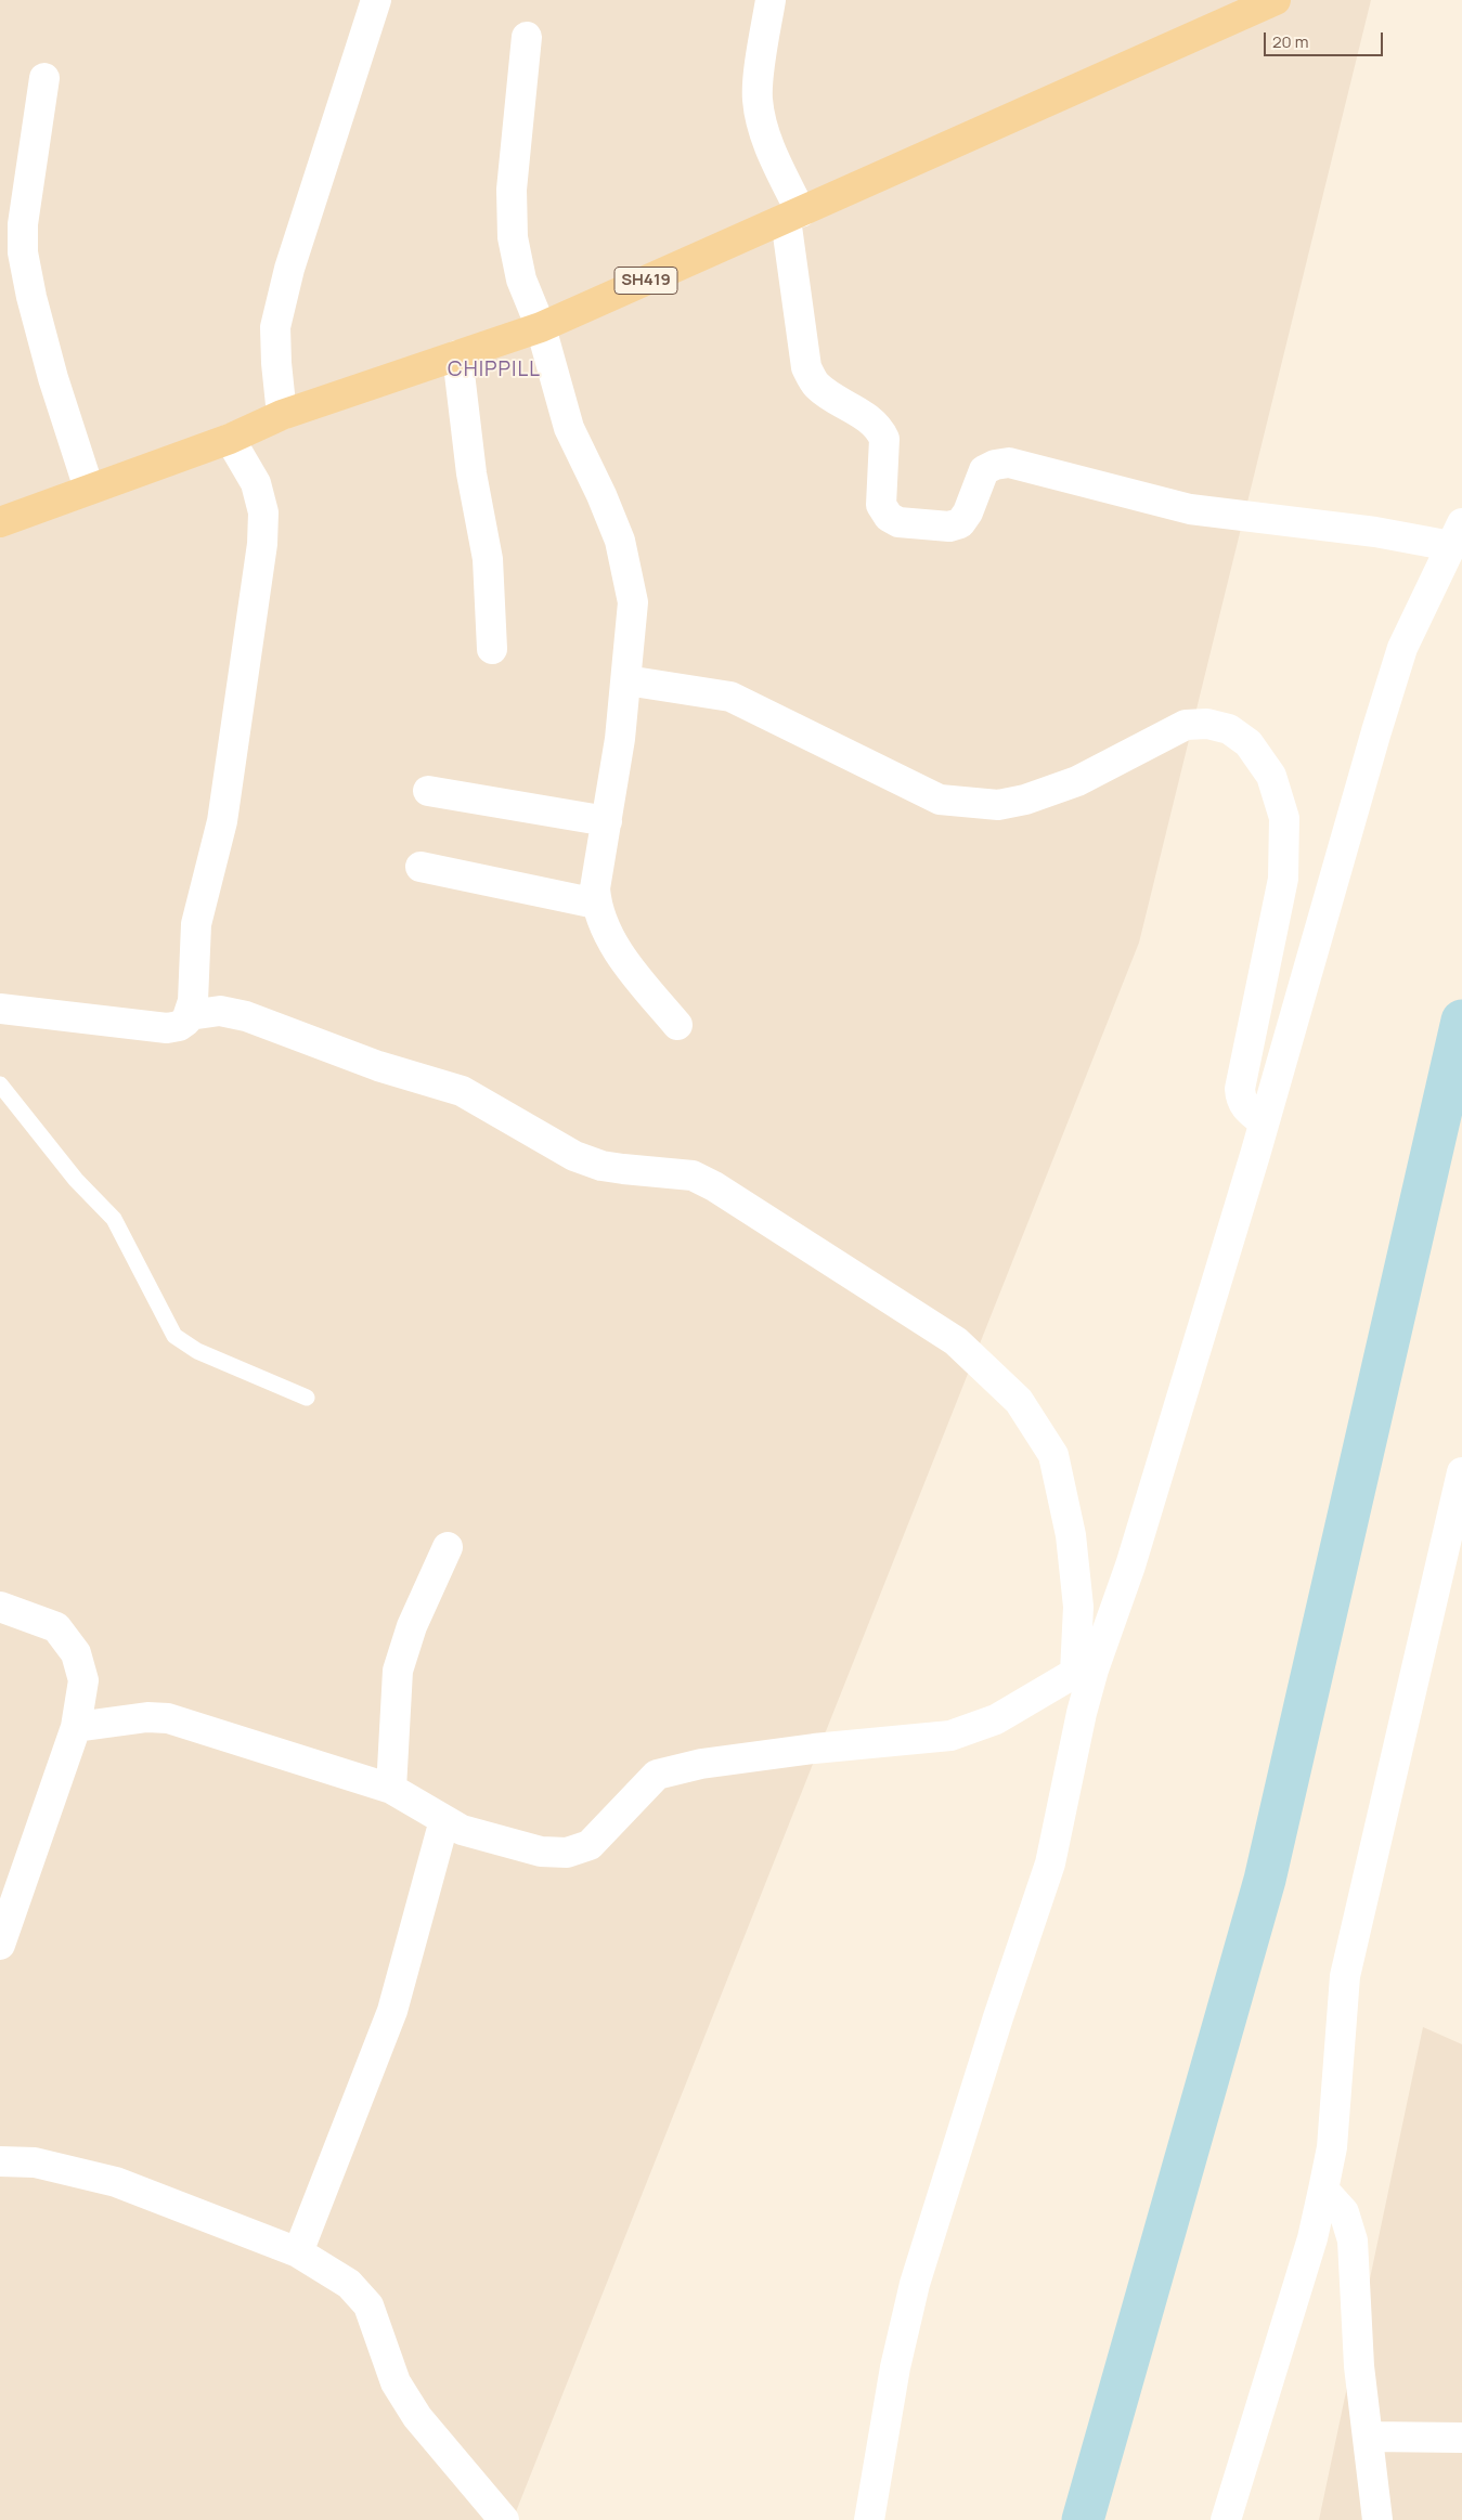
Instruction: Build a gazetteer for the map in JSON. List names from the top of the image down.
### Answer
{
  "streets": {
    "main road": ["SH419"]
  },
  "districts": ["CHIPPILL"],
  "scale_bar": "20 m"
}
